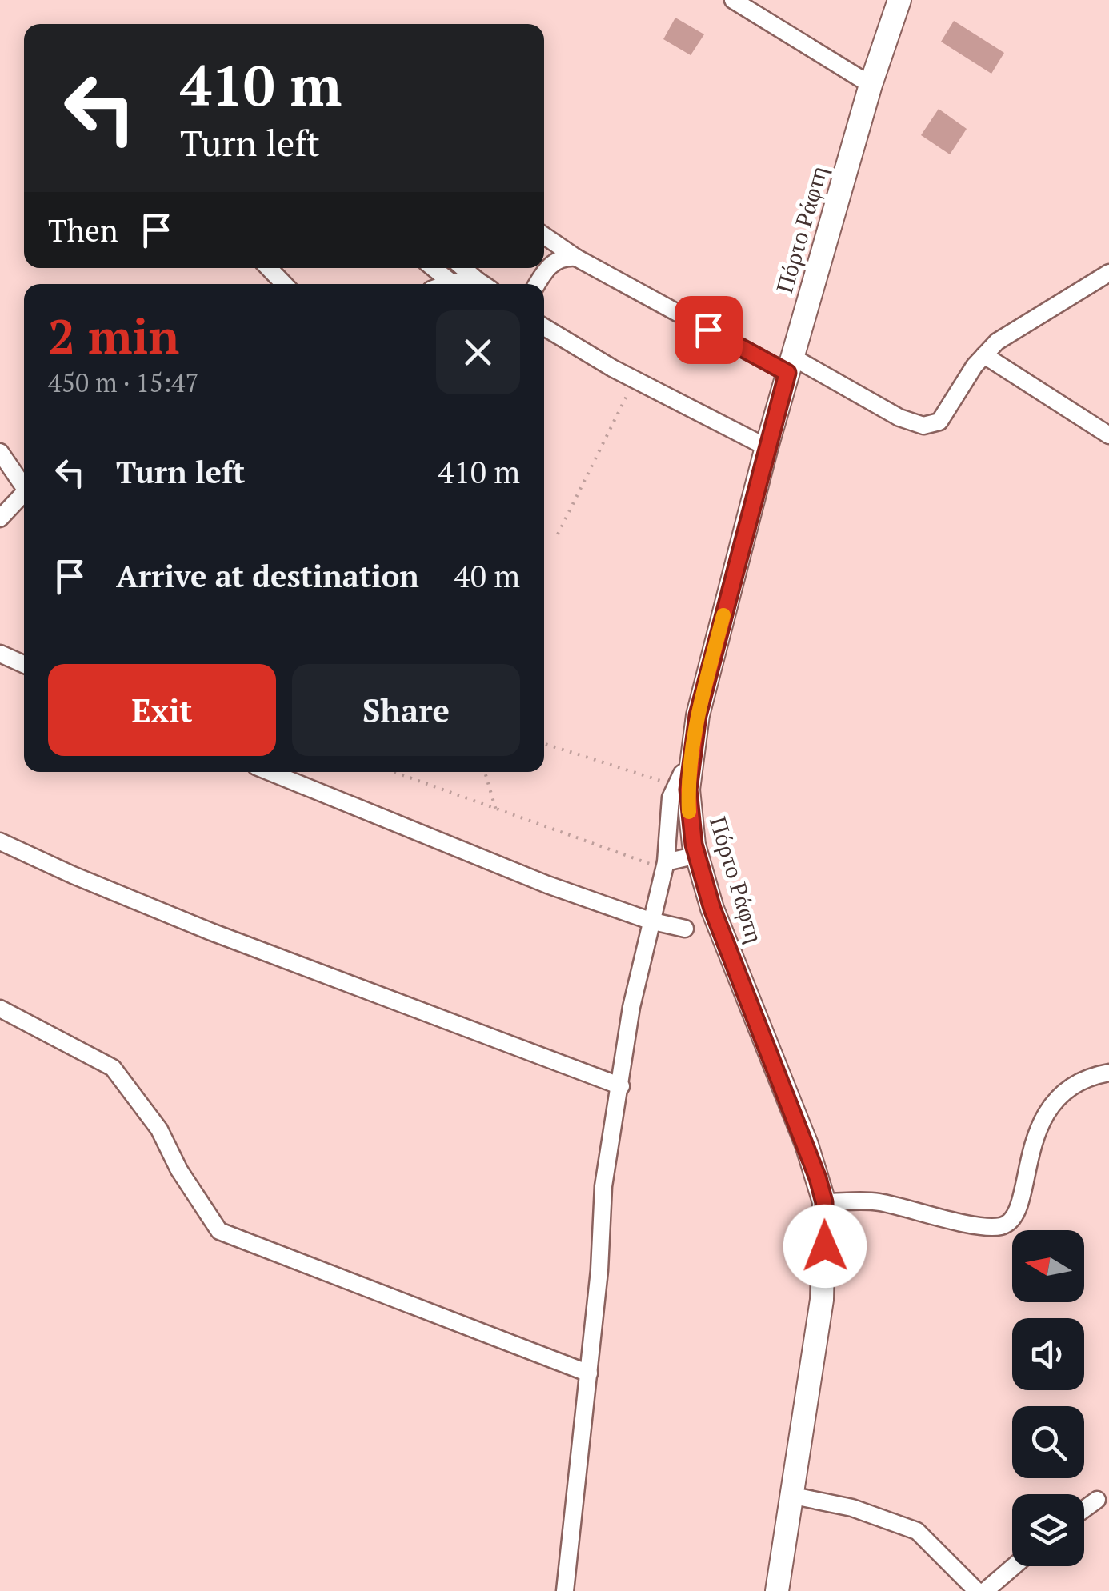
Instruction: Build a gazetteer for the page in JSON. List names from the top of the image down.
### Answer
{
  "streets": {
    "main road": ["Πόρτο Ράφτη"]
  },
  "north": "left",
  "page": {
    "turn": ["410 m", "Turn left"],
    "then": "Then",
    "heading": ["2 min", "450 m · 15:47"],
    "list": [
      {
        "name": "Turn left",
        "value": "410 m"
      },
      {
        "name": "Arrive at destination",
        "value": "40 m"
      }
    ],
    "buttons": ["Exit", "Share"]
  }
}
